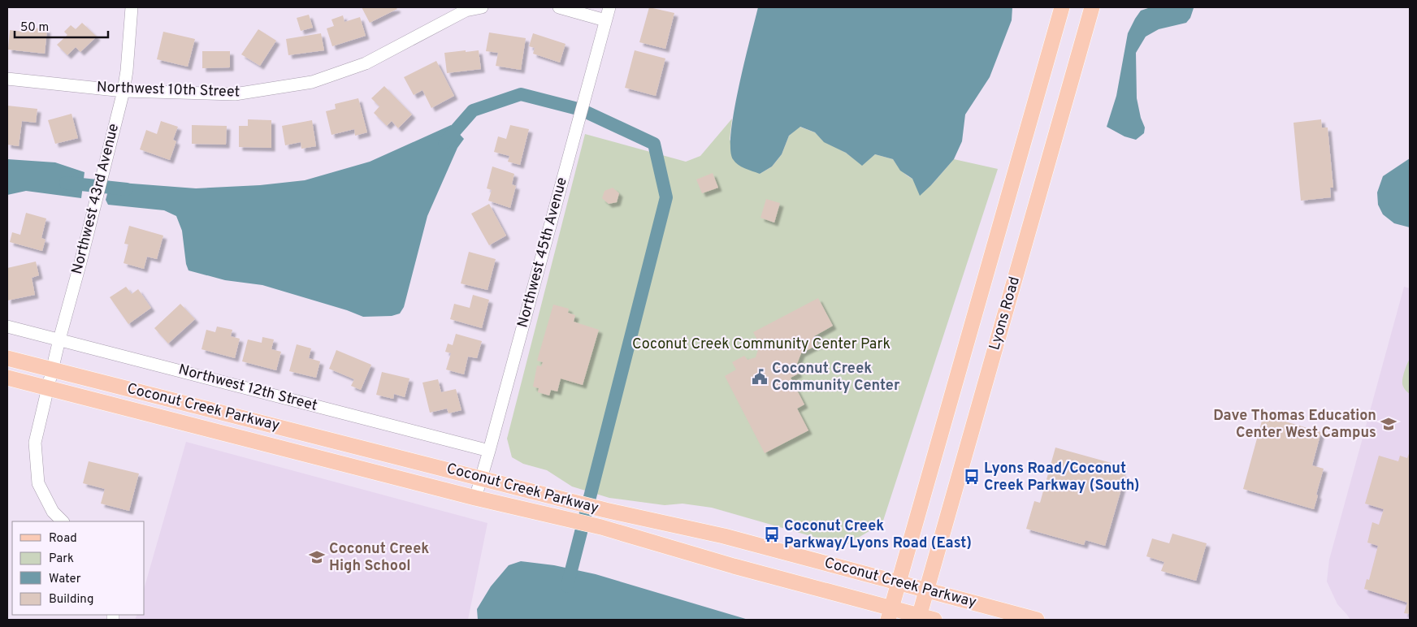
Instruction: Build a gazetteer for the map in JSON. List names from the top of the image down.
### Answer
{
  "streets": {
    "main road": ["Lyons Road", "Coconut Creek Parkway"],
    "street": [
      "Northwest 10th Street",
      "Northwest 43rd Avenue",
      "Northwest 45th Avenue",
      "Northwest 12th Street"
    ]
  },
  "crossings": [
    ["Northwest 10th Street", "Northwest 43rd Avenue"],
    ["Northwest 43rd Avenue", "Northwest 12th Street"],
    ["Northwest 43rd Avenue", "Coconut Creek Parkway"],
    ["Northwest 45th Avenue", "Northwest 12th Street"],
    ["Northwest 45th Avenue", "Coconut Creek Parkway"],
    ["Lyons Road", "Coconut Creek Parkway"]
  ],
  "parks": ["Coconut Creek Community Center Park"],
  "places": {
    "public building": ["Coconut Creek Community Center"],
    "school or university": ["Dave Thomas Education Center West Campus", "Coconut Creek High School"],
    "bus stop": ["Lyons Road/Coconut Creek Parkway (South)", "Coconut Creek Parkway/Lyons Road (East)"]
  },
  "legend": [
    "Road",
    "Park",
    "Water",
    "Building"
  ],
  "scale_bar": "50 m"
}
